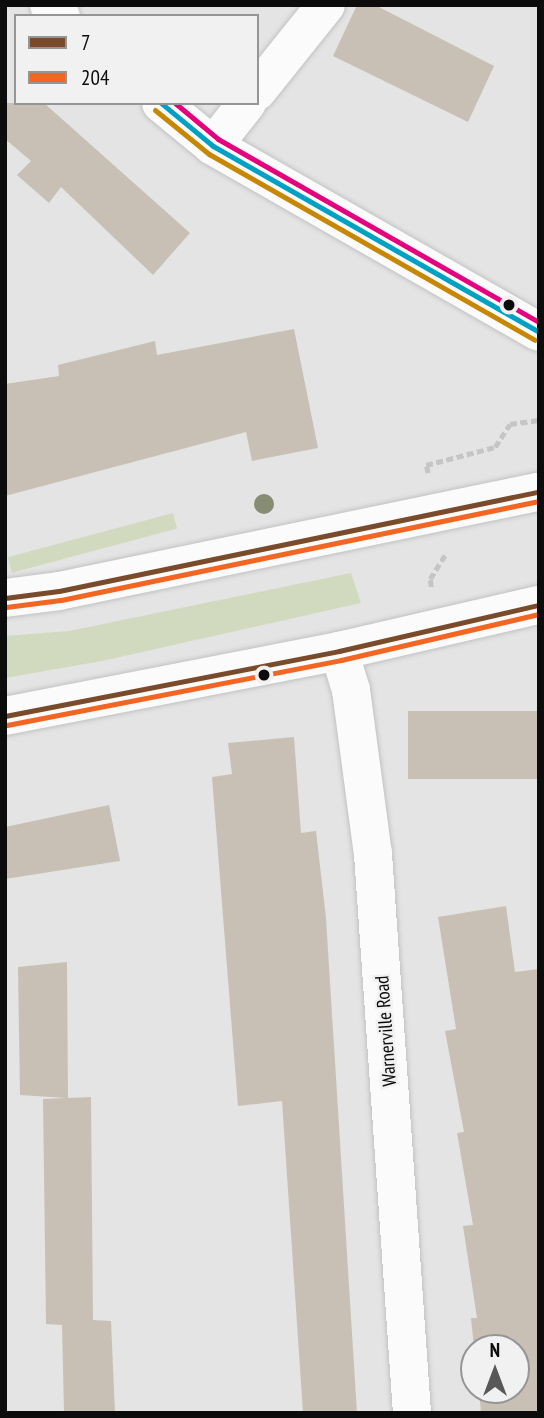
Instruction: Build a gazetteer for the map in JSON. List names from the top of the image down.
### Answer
{
  "streets": {
    "main road": ["Warnerville Road"]
  },
  "lines": ["transit line 7", "transit line 204"],
  "legend": ["7", "204"],
  "north": "top"
}
